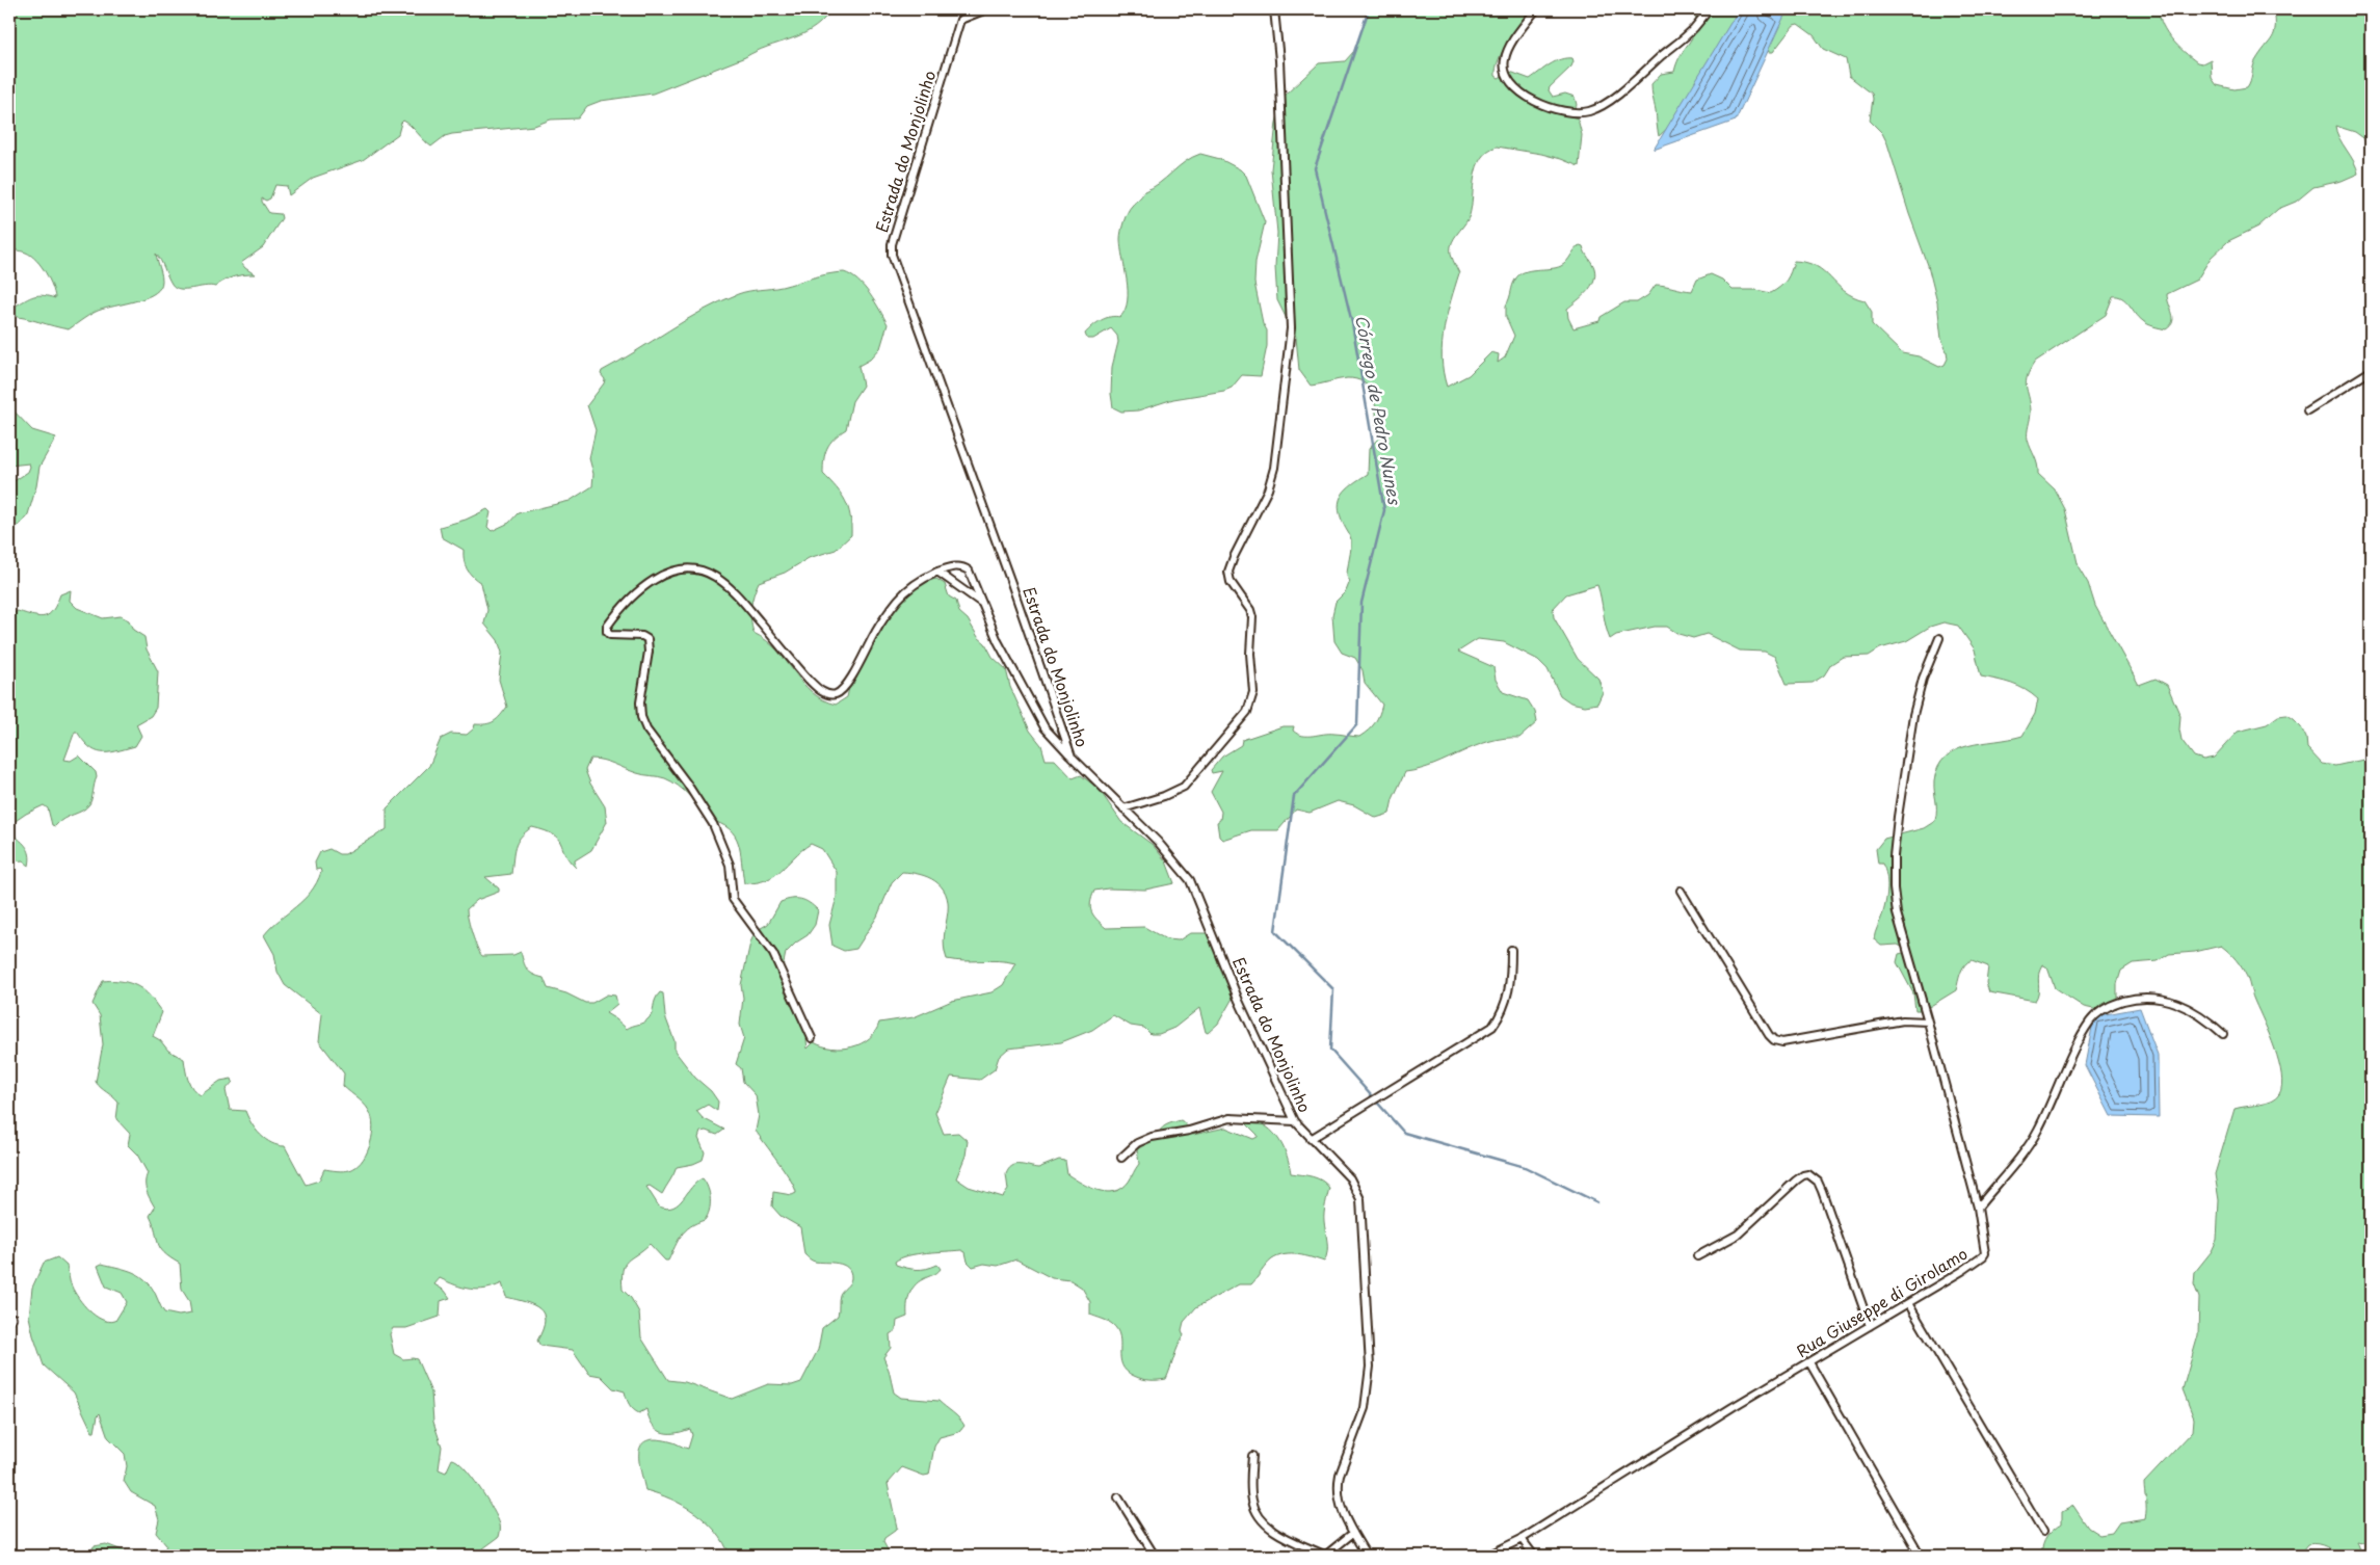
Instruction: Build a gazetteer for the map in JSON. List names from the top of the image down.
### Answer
{
  "streets": {
    "street": ["Estrada do Monjolinho", "Rua Giuseppe di Girolamo"]
  },
  "water": ["Córrego de Pedro Nunes"]
}
